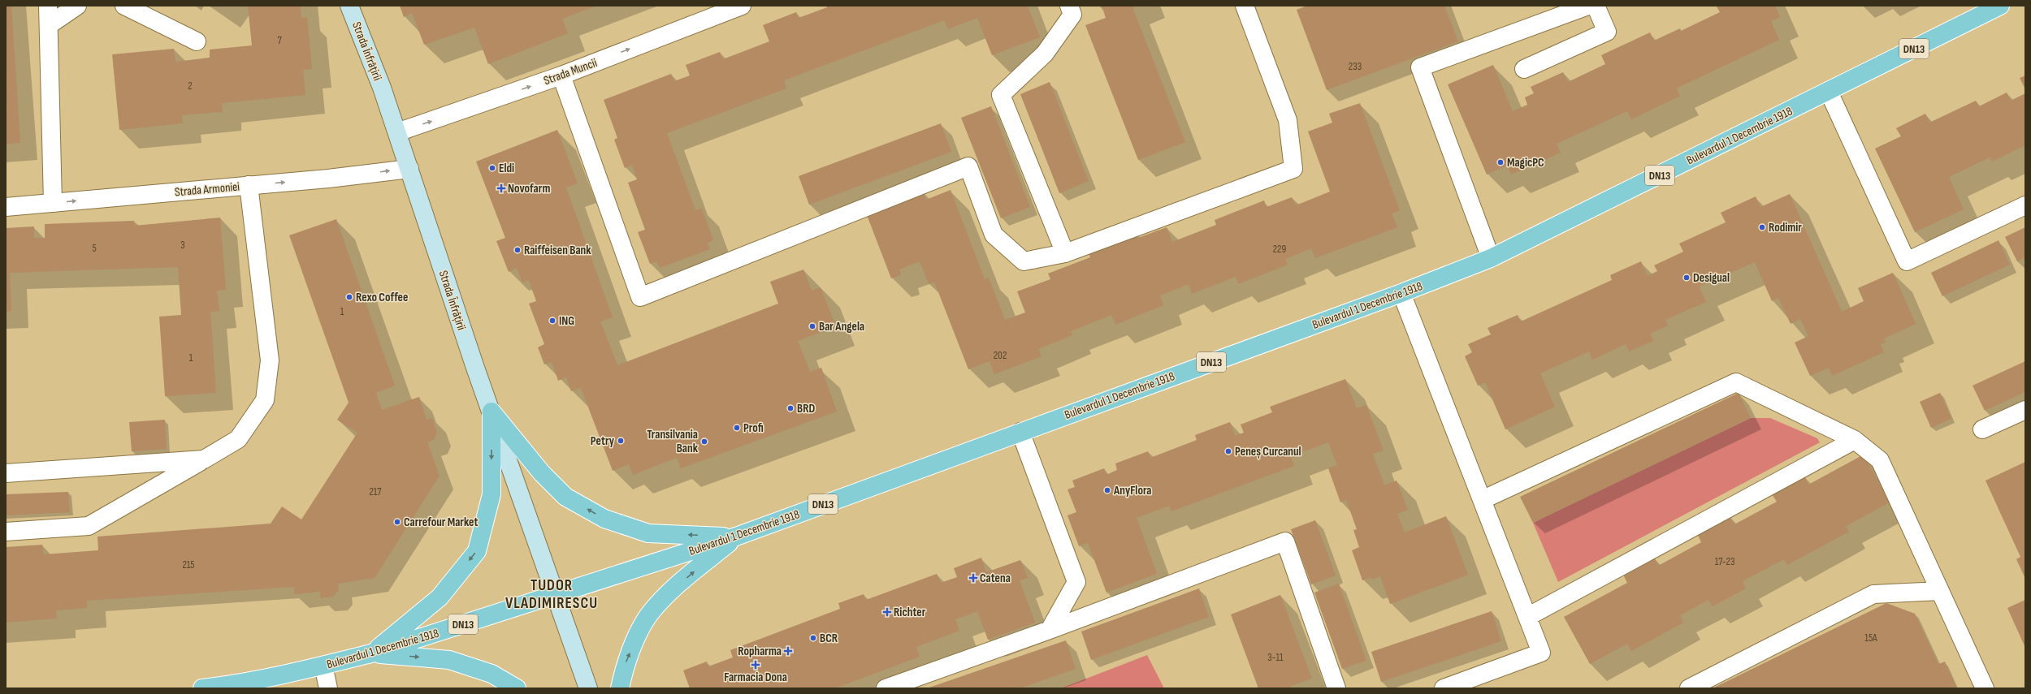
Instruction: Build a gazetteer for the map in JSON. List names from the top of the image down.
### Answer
{
  "streets": {
    "main road": ["DN13", "Bulevardul 1 Decembrie 1918"],
    "street": ["Strada Înfrățirii", "Strada Muncii", "Strada Armoniei"]
  },
  "crossings": [
    ["Strada Înfrățirii", "Strada Muncii"],
    ["Strada Înfrățirii", "Bulevardul 1 Decembrie 1918"],
    ["Strada Înfrățirii", "Strada Armoniei"]
  ],
  "one_way": ["Strada Muncii", "Strada Armoniei"],
  "districts": ["TUDOR VLADIMIRESCU"],
  "places": {
    "other": [
      "MagicPC",
      "Eldi",
      "Rodimir",
      "Raiffeisen Bank",
      "Desigual",
      "Rexo Coffee",
      "ING",
      "Bar Angela",
      "BRD",
      "Profi",
      "Petry",
      "Transilvania Bank",
      "Peneș Curcanul",
      "AnyFlora",
      "Carrefour Market",
      "BCR"
    ],
    "health": [
      "Novofarm",
      "Catena",
      "Richter",
      "Ropharma",
      "Farmacia Dona"
    ]
  },
  "house_numbers": [
    "7",
    "233",
    "2",
    "3",
    "5",
    "229",
    "1",
    "202",
    "1",
    "217",
    "17-23",
    "215",
    "15A",
    "3-11"
  ]
}
